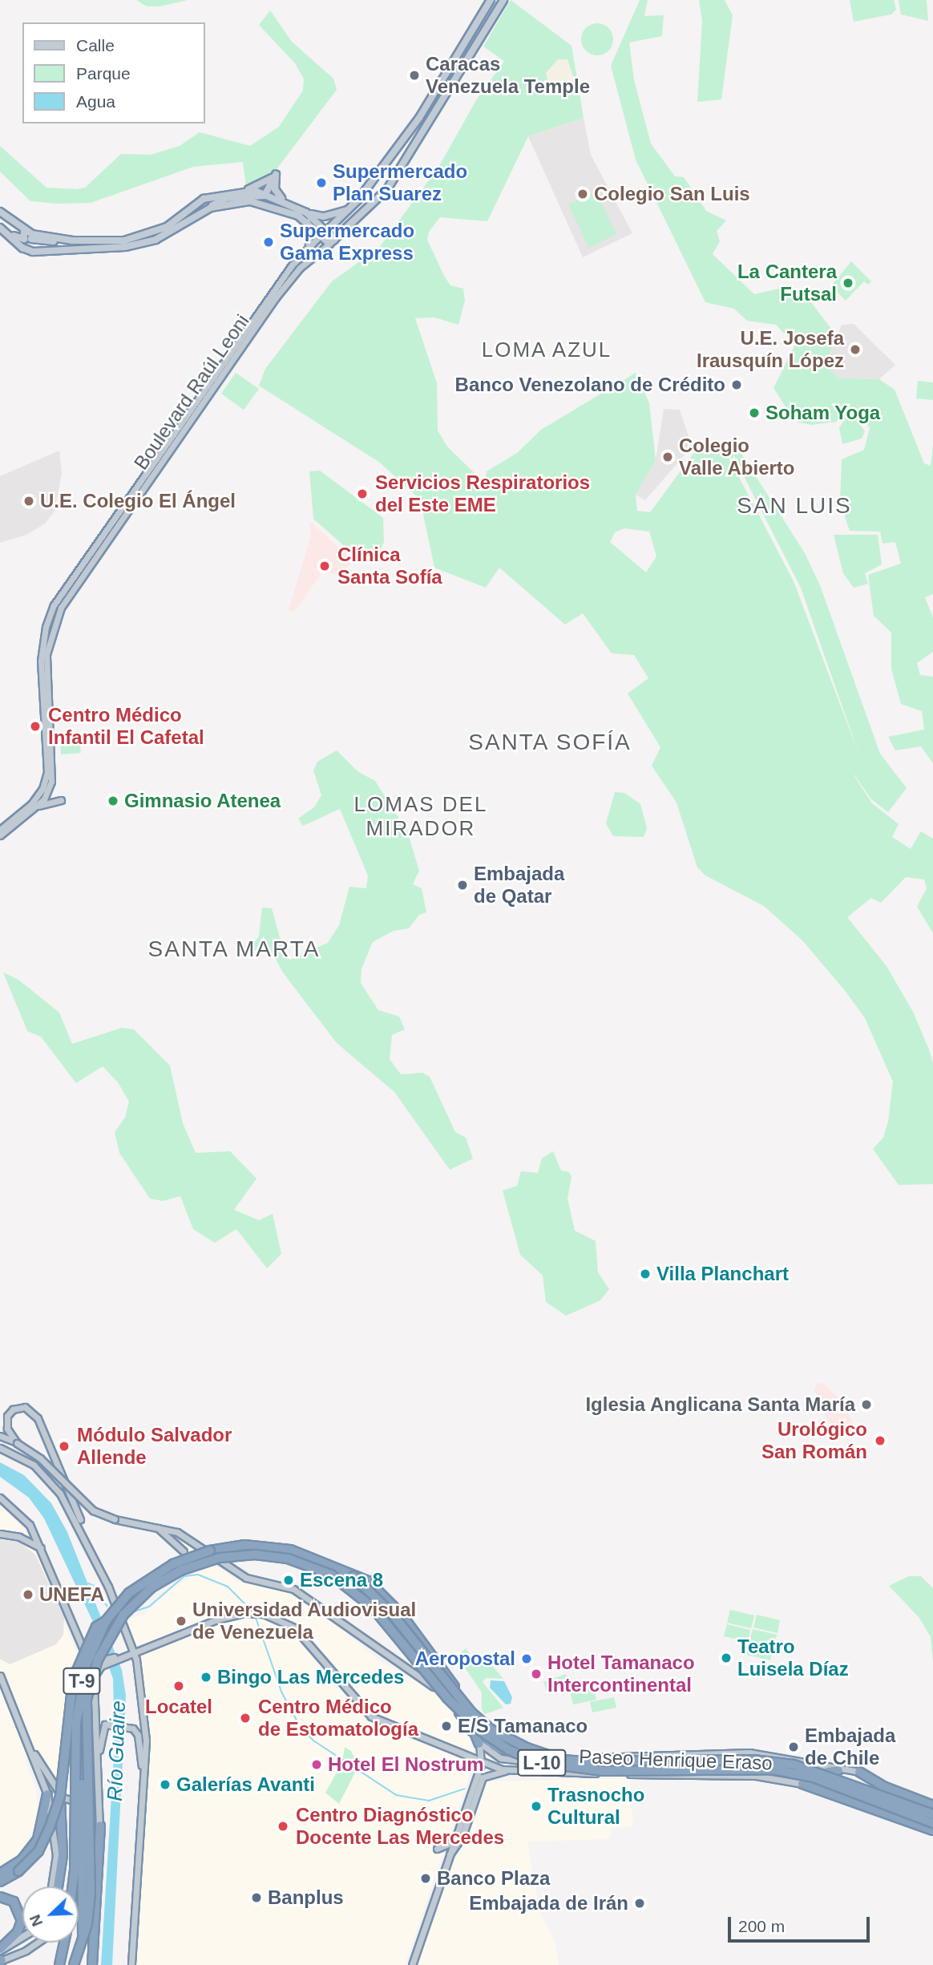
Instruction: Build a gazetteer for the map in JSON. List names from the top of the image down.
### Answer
{
  "streets": {
    "highway": ["T-9", "L-10"],
    "main road": ["Boulevard Raúl Leoni"],
    "street": ["Paseo Henrique Eraso"]
  },
  "crossings": [
    ["T-9", "L-10"],
    ["Paseo Henrique Eraso", "L-10"]
  ],
  "districts": [
    "LOMA AZUL",
    "SAN LUIS",
    "SANTA SOFÍA",
    "LOMAS DEL MIRADOR",
    "SANTA MARTA"
  ],
  "water": ["Río Guaire"],
  "places": [
    "Caracas Venezuela Temple",
    "Supermercado Plan Suarez",
    "Colegio San Luis",
    "Supermercado Gama Express",
    "La Cantera Futsal",
    "U.E. Josefa Irausquín López",
    "Banco Venezolano de Crédito",
    "Soham Yoga",
    "Colegio Valle Abierto",
    "Servicios Respiratorios del Este EME",
    "U.E. Colegio El Ángel",
    "Clínica Santa Sofía",
    "Centro Médico Infantil El Cafetal",
    "Gimnasio Atenea",
    "Embajada de Qatar",
    "Villa Planchart",
    "Iglesia Anglicana Santa María",
    "Urológico San Román",
    "Módulo Salvador Allende",
    "Escena 8",
    "UNEFA",
    "Universidad Audiovisual de Venezuela",
    "Teatro Luisela Díaz",
    "Aeropostal",
    "Hotel Tamanaco Intercontinental",
    "Bingo Las Mercedes",
    "Locatel",
    "Centro Médico de Estomatología",
    "E/S Tamanaco",
    "Embajada de Chile",
    "Hotel El Nostrum",
    "Galerías Avanti",
    "Trasnocho Cultural",
    "Centro Diagnóstico Docente Las Mercedes",
    "Banco Plaza",
    "Banplus",
    "Embajada de Irán"
  ],
  "legend": ["Calle", "Parque", "Agua"],
  "scale_bar": "200 m",
  "north": "bottom left"
}
